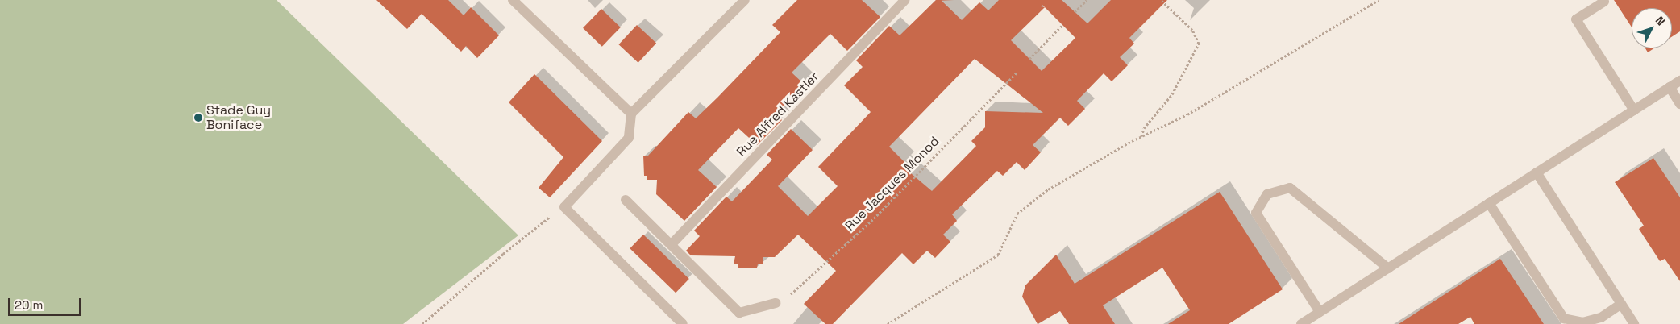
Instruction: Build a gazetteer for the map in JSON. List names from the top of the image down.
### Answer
{
  "streets": {
    "street": ["Rue Alfred Kastler"],
    "path": ["Rue Jacques Monod"]
  },
  "places": ["Stade Guy Boniface"],
  "scale_bar": "20 m",
  "north": "top right"
}
